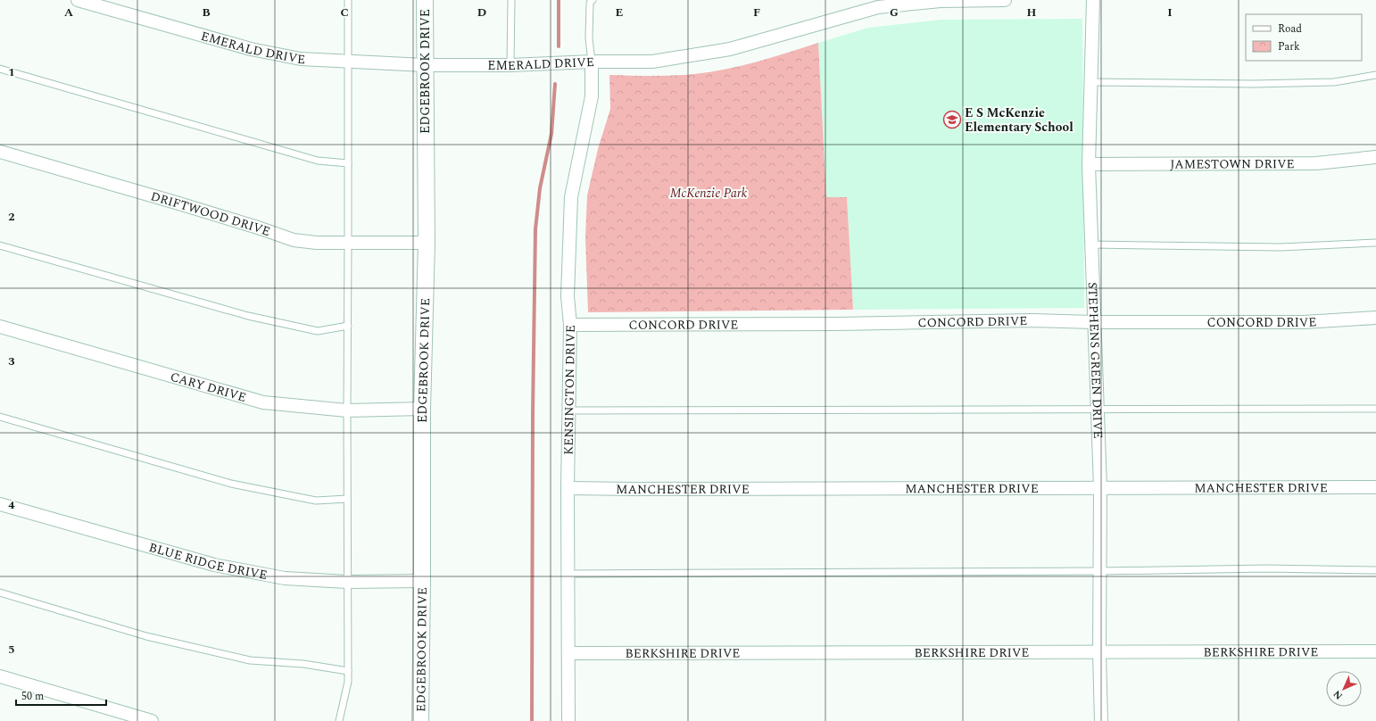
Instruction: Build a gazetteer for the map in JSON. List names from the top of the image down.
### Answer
{
  "streets": {
    "street": [
      "EMERALD DRIVE",
      "EDGEBROOK DRIVE",
      "JAMESTOWN DRIVE",
      "DRIFTWOOD DRIVE",
      "CONCORD DRIVE",
      "STEPHENS GREEN DRIVE",
      "CARY DRIVE",
      "KENSINGTON DRIVE",
      "MANCHESTER DRIVE",
      "BLUE RIDGE DRIVE",
      "BERKSHIRE DRIVE"
    ]
  },
  "crossings": [
    ["EMERALD DRIVE", "EDGEBROOK DRIVE"],
    ["EMERALD DRIVE", "KENSINGTON DRIVE"],
    ["EDGEBROOK DRIVE", "DRIFTWOOD DRIVE"],
    ["EDGEBROOK DRIVE", "CARY DRIVE"],
    ["EDGEBROOK DRIVE", "BLUE RIDGE DRIVE"],
    ["JAMESTOWN DRIVE", "STEPHENS GREEN DRIVE"],
    ["CONCORD DRIVE", "STEPHENS GREEN DRIVE"],
    ["CONCORD DRIVE", "KENSINGTON DRIVE"],
    ["STEPHENS GREEN DRIVE", "MANCHESTER DRIVE"],
    ["STEPHENS GREEN DRIVE", "BERKSHIRE DRIVE"],
    ["KENSINGTON DRIVE", "MANCHESTER DRIVE"],
    ["KENSINGTON DRIVE", "BERKSHIRE DRIVE"]
  ],
  "parks": ["McKenzie Park"],
  "places": {
    "school or university": ["E S McKenzie Elementary School"]
  },
  "legend": ["Road", "Park"],
  "scale_bar": "50 m",
  "north": "bottom left",
  "grid": {
    "columns": [
      "A",
      "B",
      "C",
      "D",
      "E",
      "F",
      "G",
      "H",
      "I"
    ],
    "rows": [
      "1",
      "2",
      "3",
      "4",
      "5"
    ]
  }
}
